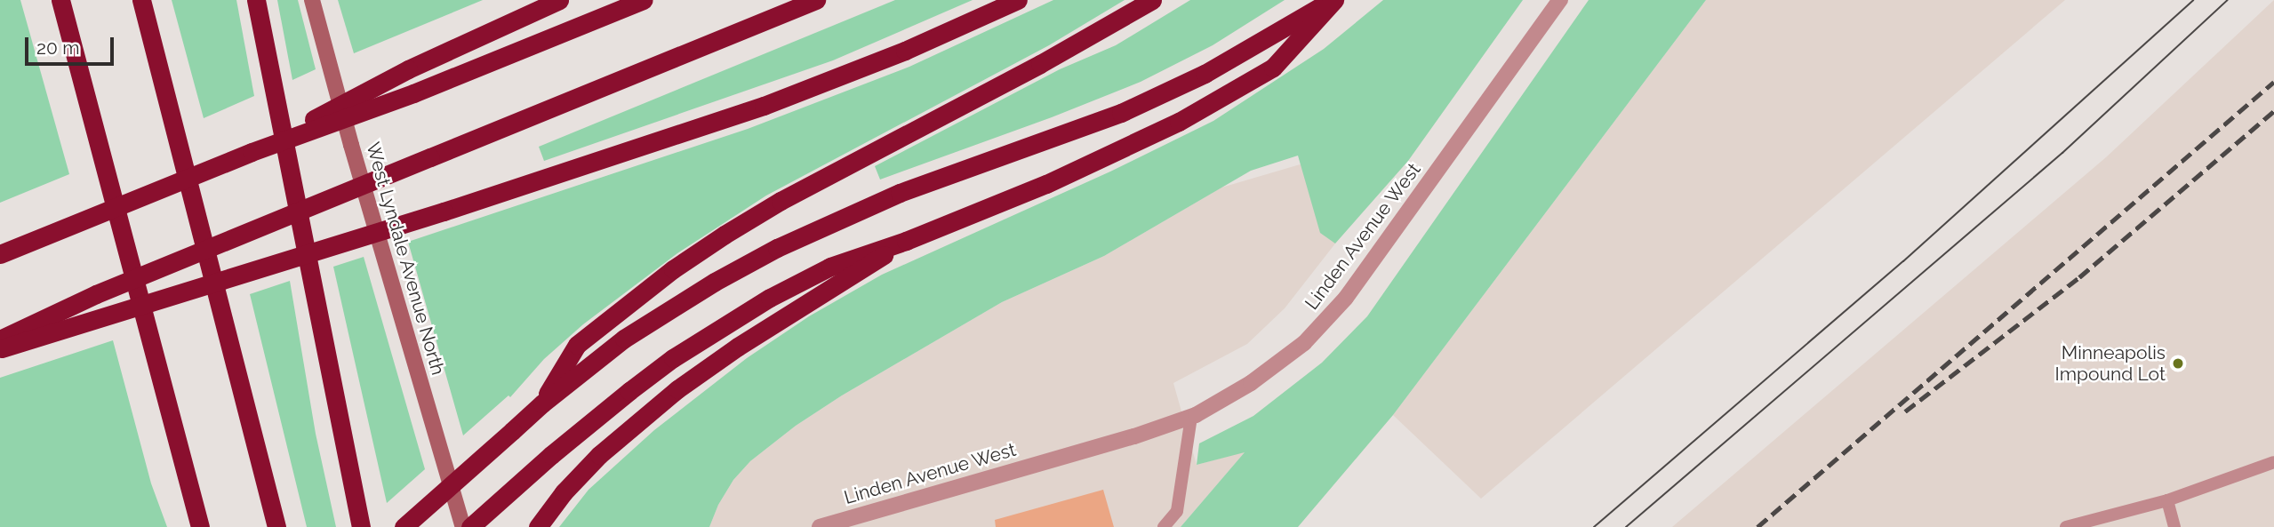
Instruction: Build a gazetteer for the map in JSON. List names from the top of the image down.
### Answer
{
  "streets": {
    "main road": ["West Lyndale Avenue North"],
    "street": ["Linden Avenue West"]
  },
  "places": ["Minneapolis Impound Lot"],
  "scale_bar": "20 m"
}
